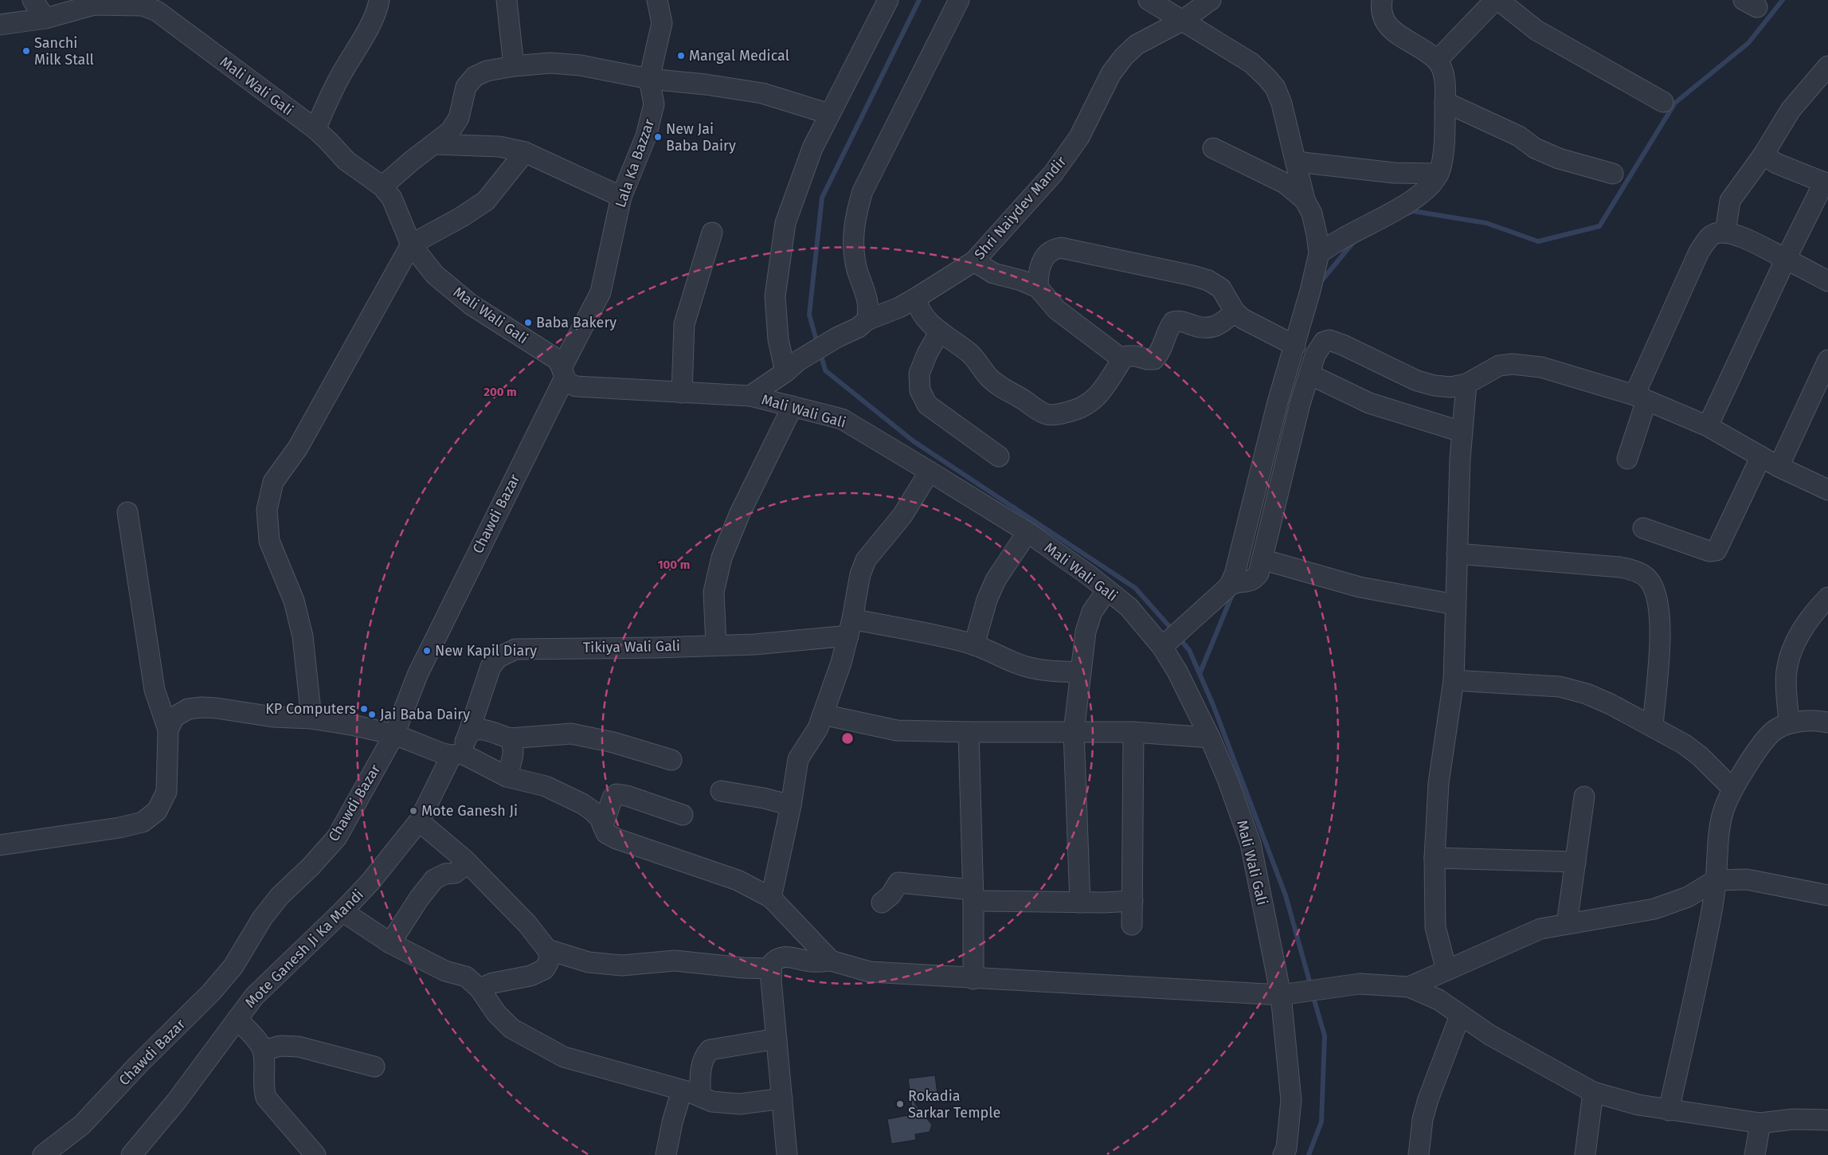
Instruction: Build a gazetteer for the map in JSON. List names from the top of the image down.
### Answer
{
  "streets": {
    "street": [
      "Mali Wali Gali",
      "Lala Ka Bazzar",
      "Shri Naiydev Mandir",
      "Chawdi Bazar",
      "Tikiya Wali Gali",
      "Mote Ganesh Ji Ka Mandi"
    ]
  },
  "crossings": [
    ["Mali Wali Gali", "Lala Ka Bazzar"],
    ["Mali Wali Gali", "Shri Naiydev Mandir"],
    ["Mali Wali Gali", "Chawdi Bazar"],
    ["Lala Ka Bazzar", "Chawdi Bazar"],
    ["Tikiya Wali Gali", "Mote Ganesh Ji Ka Mandi"]
  ],
  "places": [
    "Sanchi Milk Stall",
    "Mangal Medical",
    "New Jai Baba Dairy",
    "Baba Bakery",
    "New Kapil Diary",
    "KP Computers",
    "Jai Baba Dairy",
    "Mote Ganesh Ji",
    "Rokadia Sarkar Temple"
  ],
  "rings": ["200 m", "100 m"]
}
